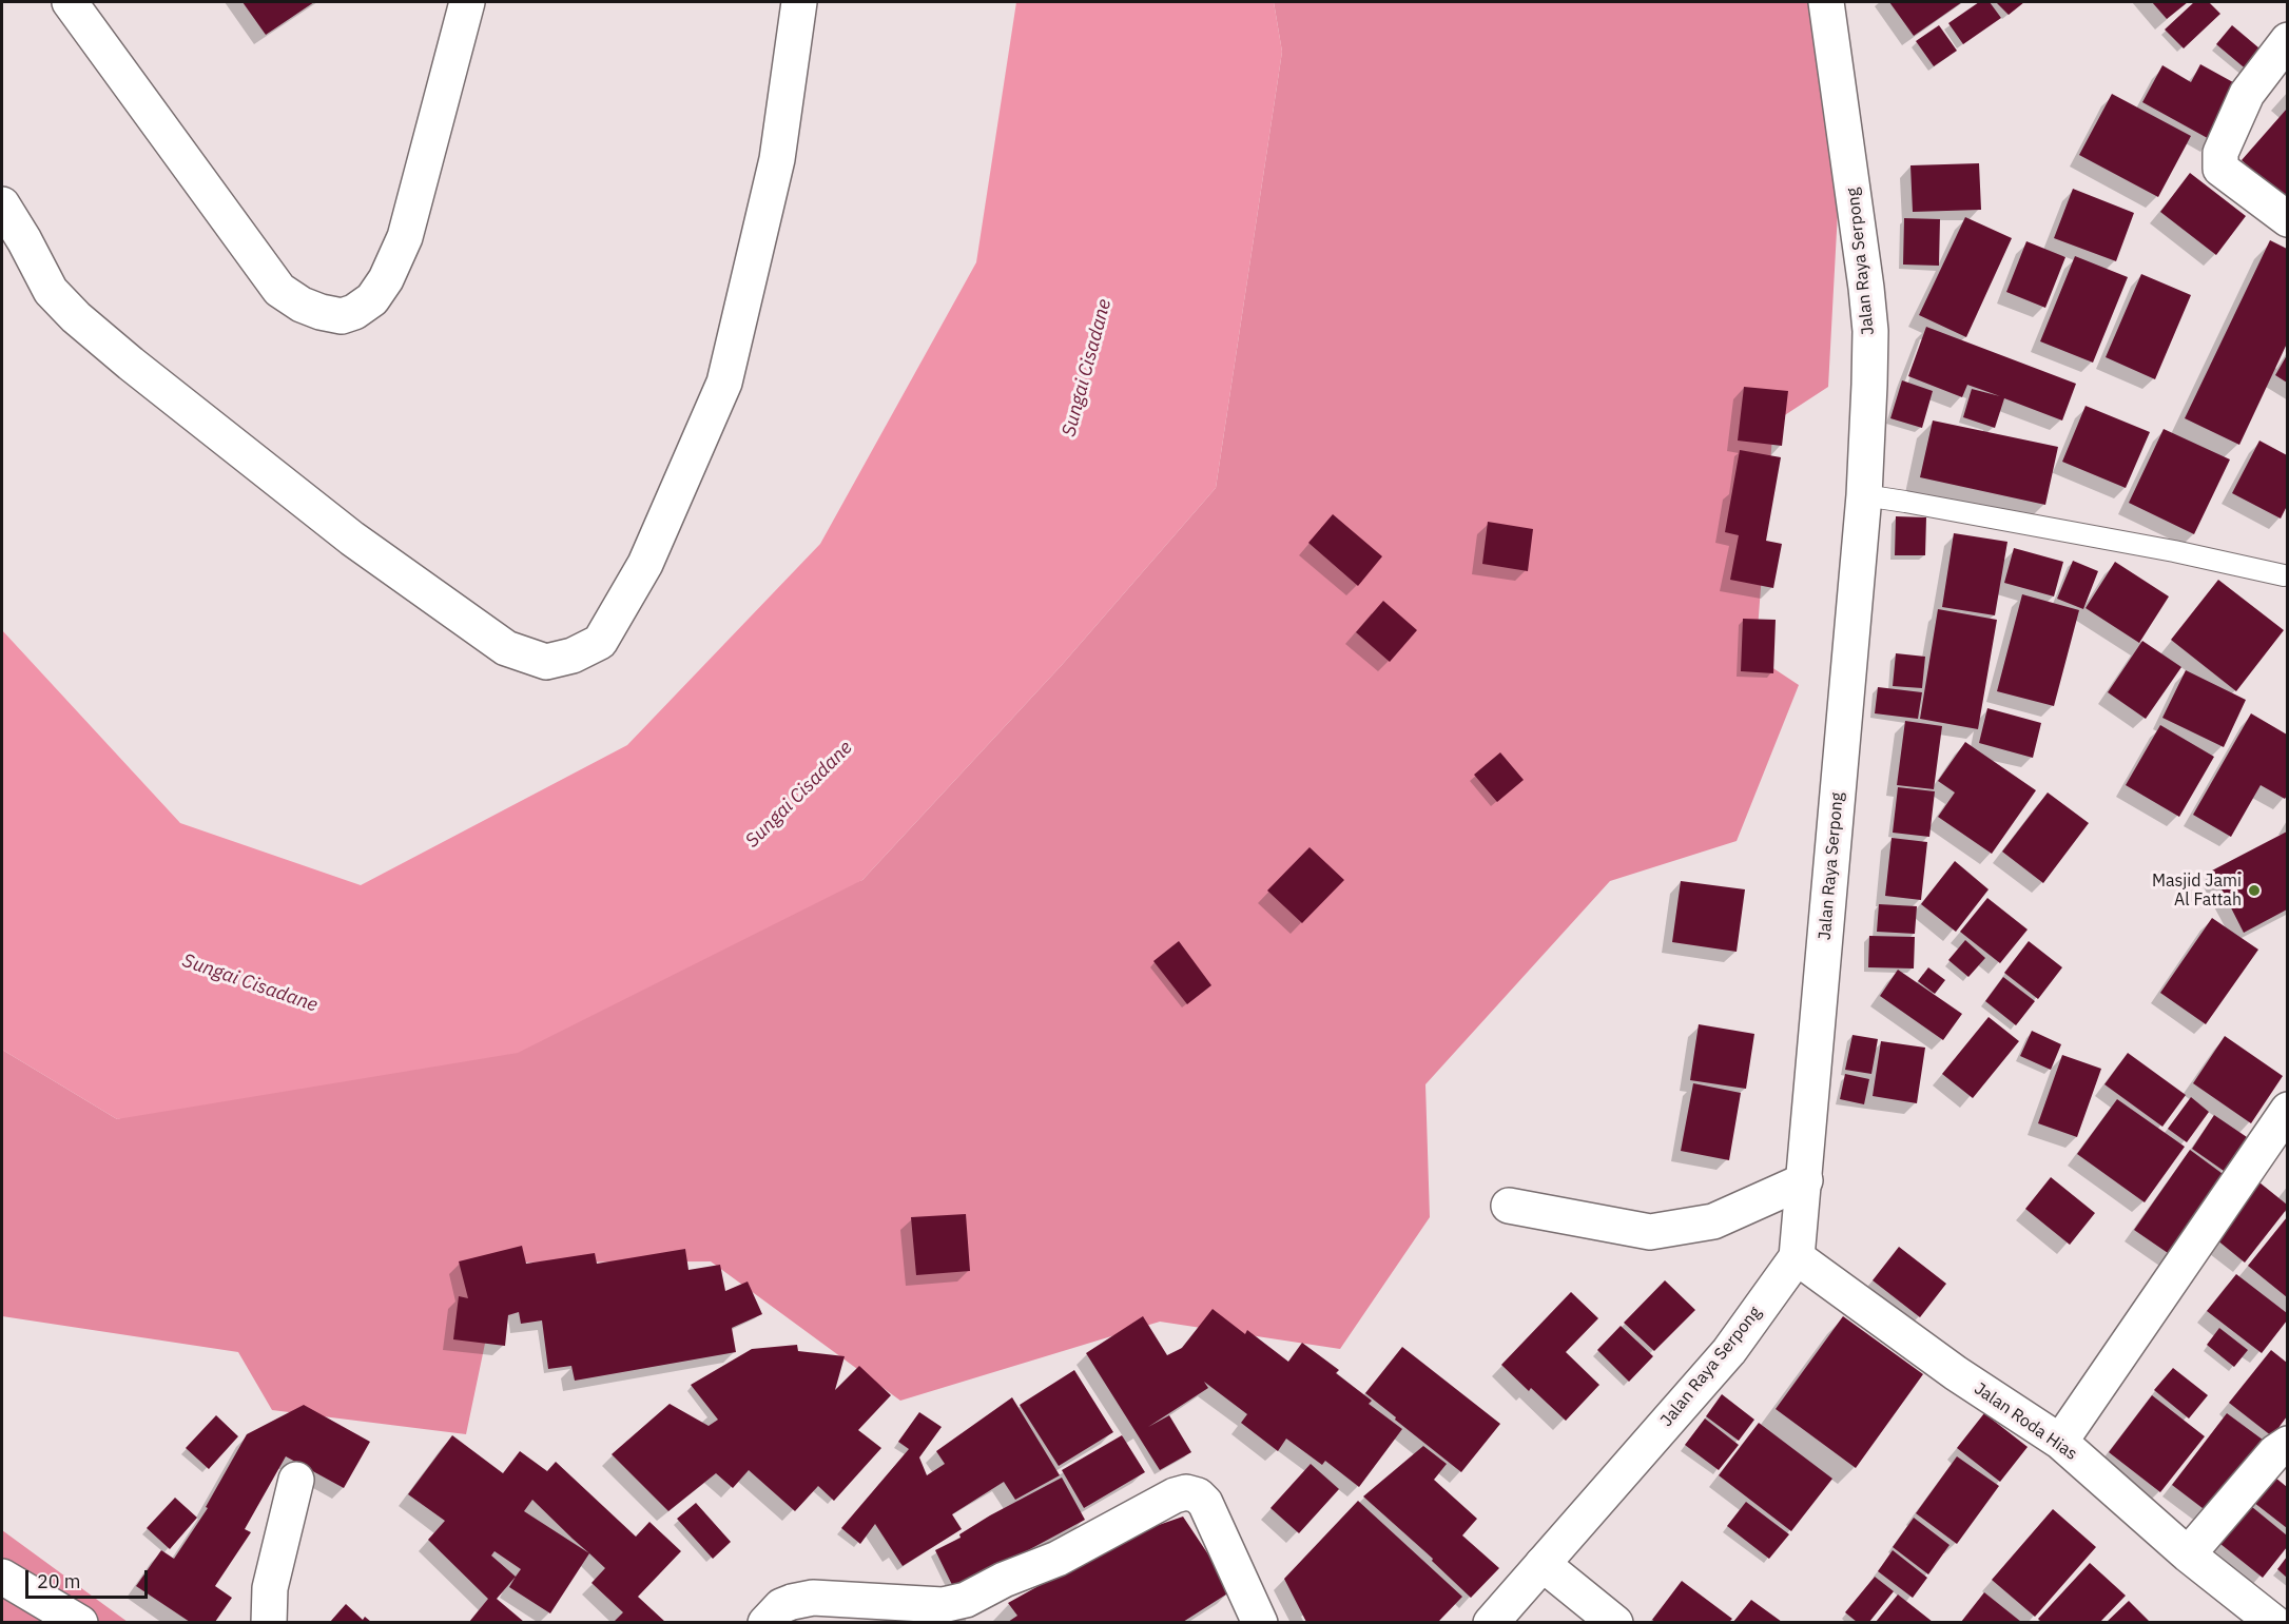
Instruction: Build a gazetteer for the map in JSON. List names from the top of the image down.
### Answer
{
  "streets": {
    "street": ["Jalan Raya Serpong", "Jalan Roda Hias"]
  },
  "crossings": [
    ["Jalan Raya Serpong", "Jalan Roda Hias"]
  ],
  "water": ["Sungai Cisadane"],
  "places": ["Masjid Jami Al Fattah"],
  "scale_bar": "20 m"
}
